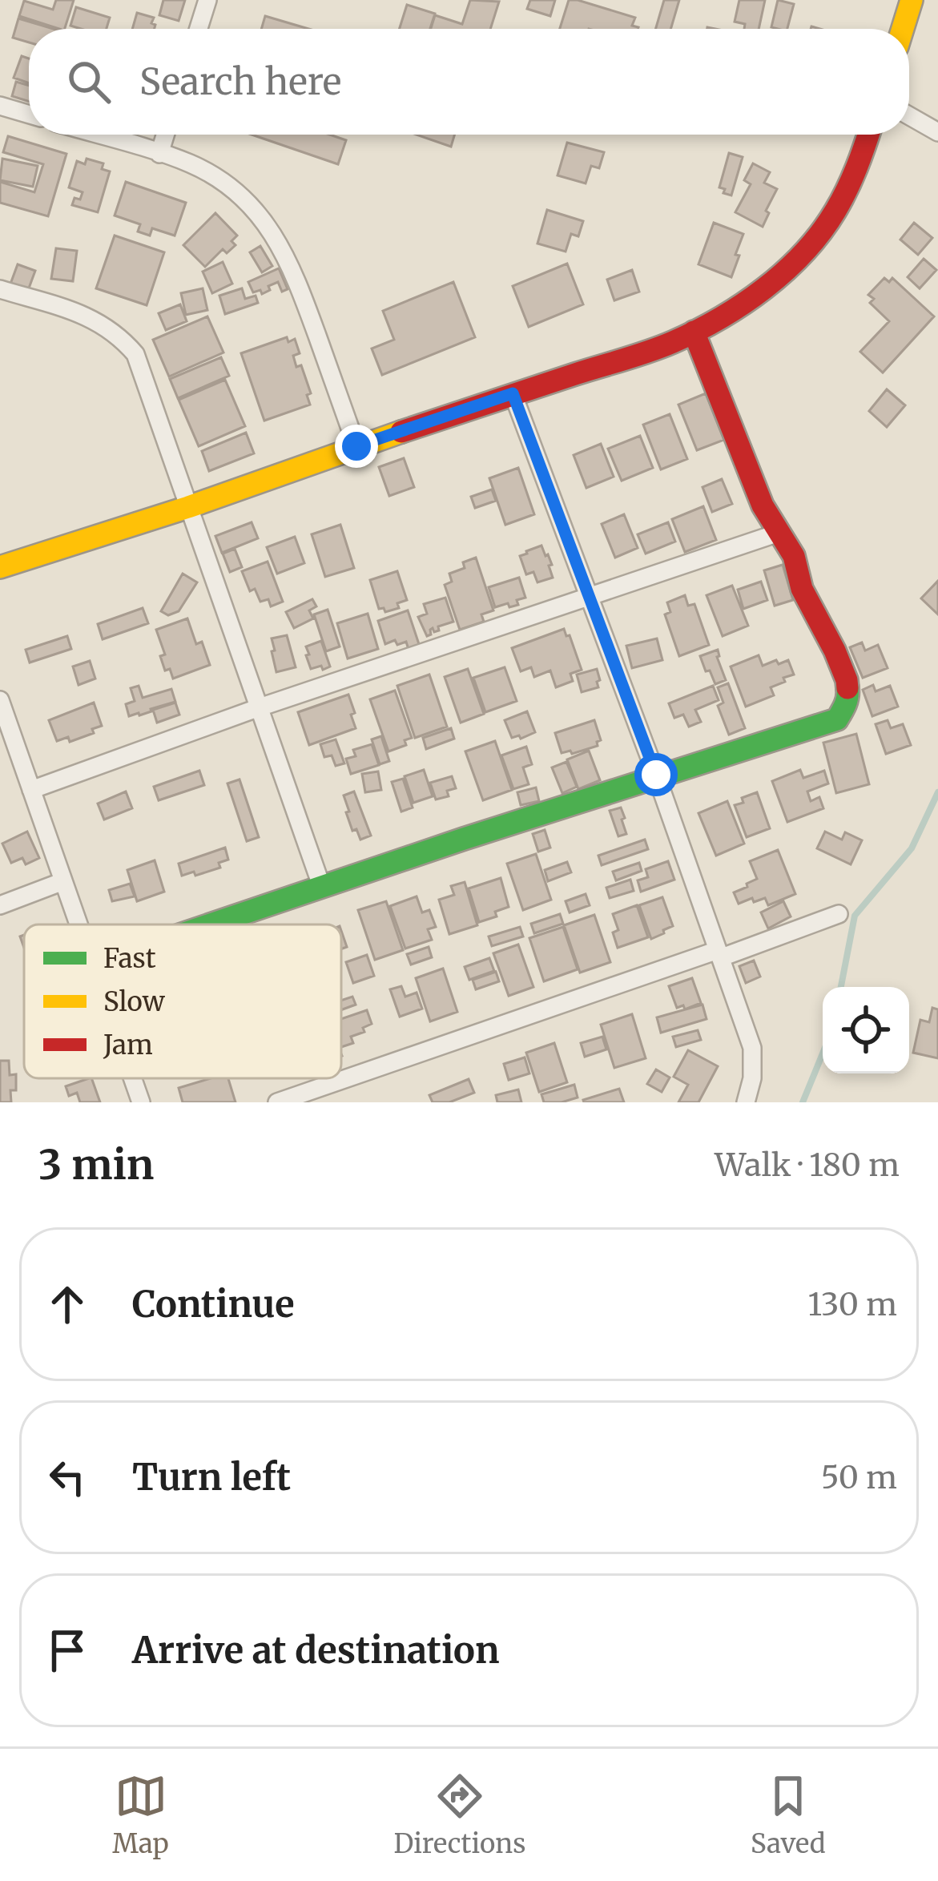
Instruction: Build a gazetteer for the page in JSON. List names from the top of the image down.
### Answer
{
  "legend": ["Fast", "Slow", "Jam"],
  "page": {
    "search": "Search here",
    "heading": ["3 min", "Walk · 180 m"],
    "list": [
      ["Continue", "130 m"],
      ["Turn left", "50 m"],
      "Arrive at destination"
    ],
    "nav": ["Map", "Directions", "Saved"]
  }
}
